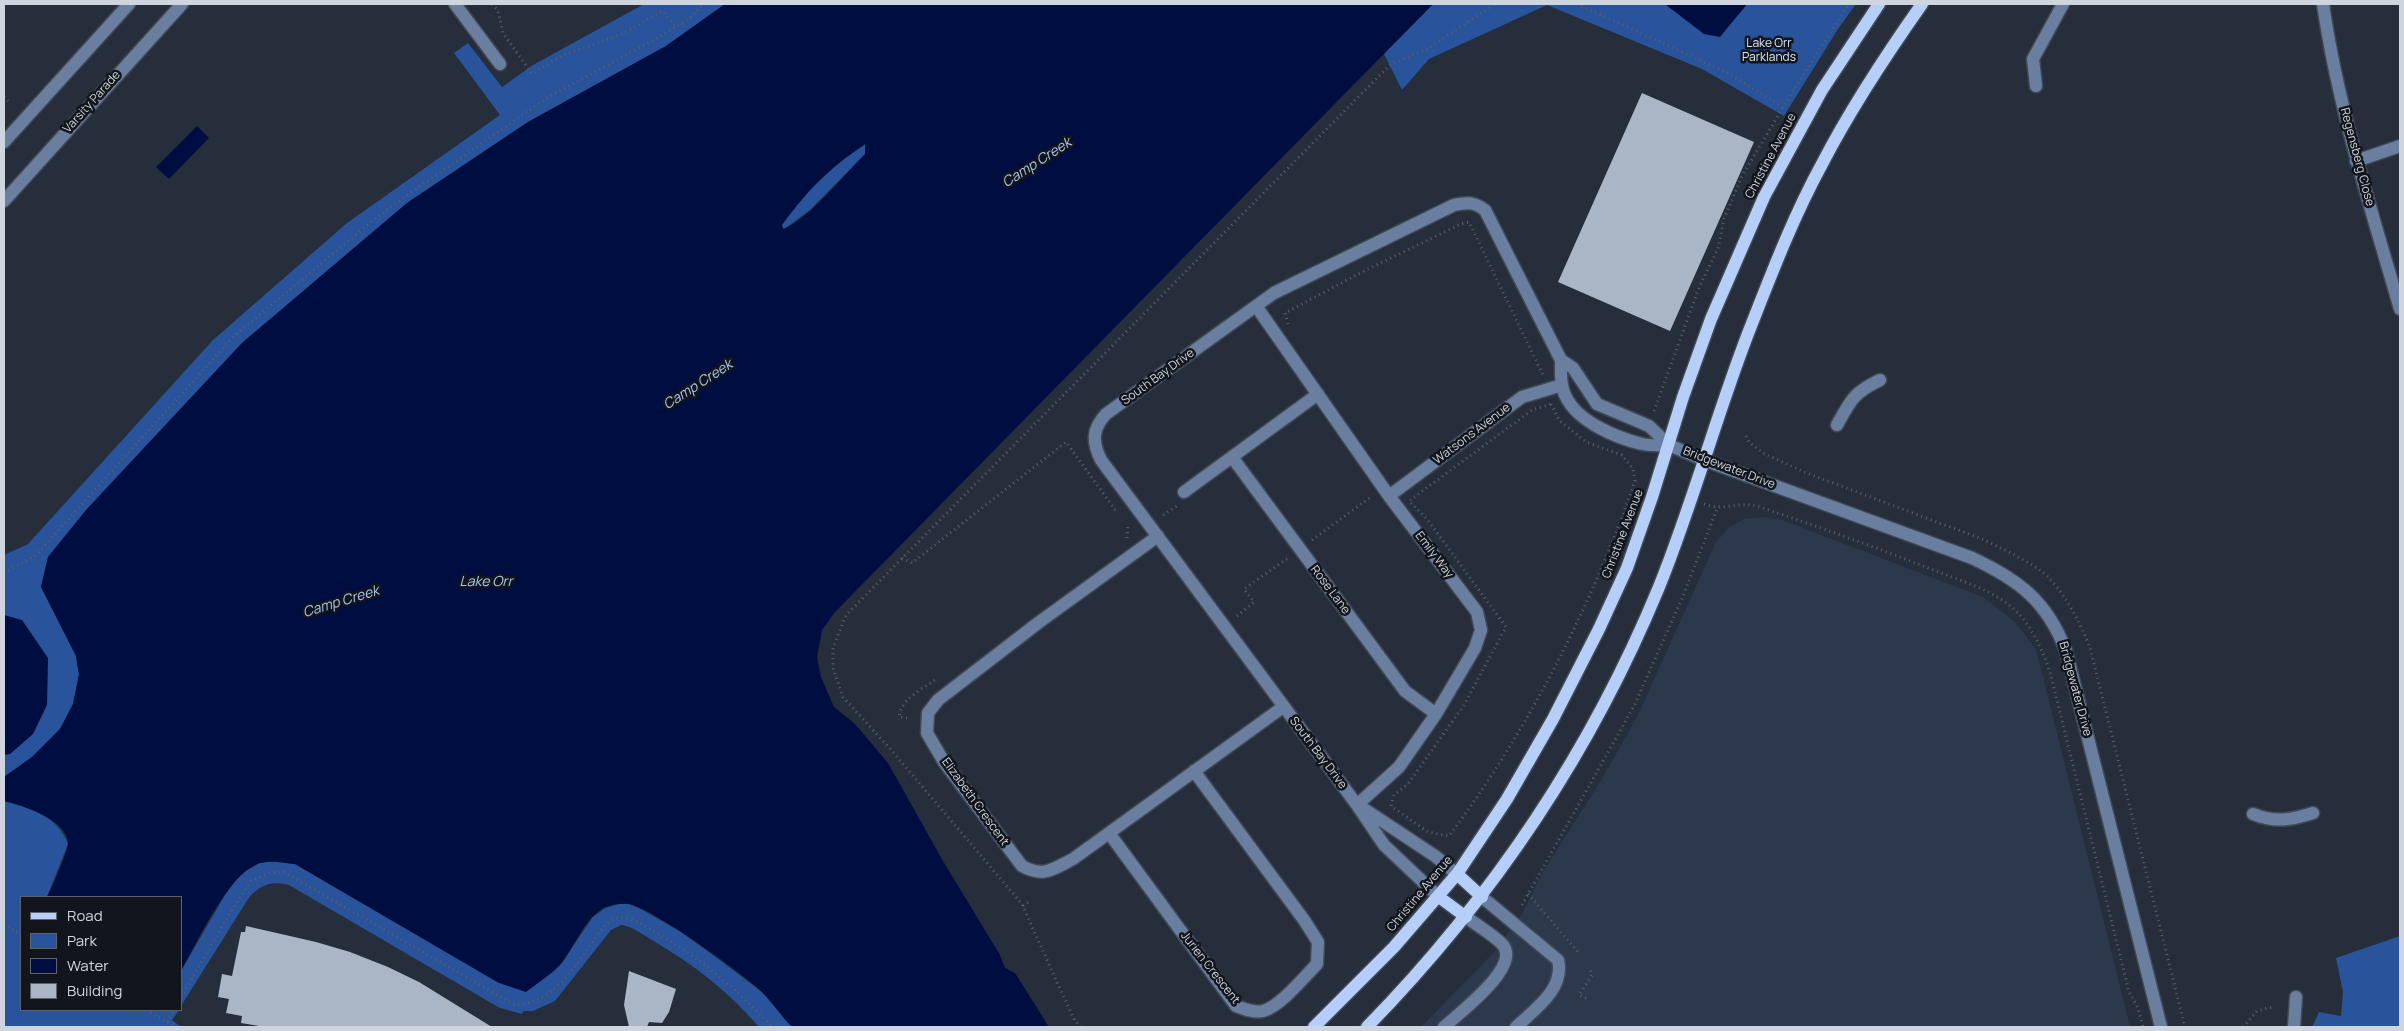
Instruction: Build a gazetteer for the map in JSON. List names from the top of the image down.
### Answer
{
  "streets": {
    "main road": ["Christine Avenue"],
    "street": [
      "Varsity Parade",
      "Regensberg Close",
      "South Bay Drive",
      "Watsons Avenue",
      "Bridgewater Drive",
      "Emily Way",
      "Rose Lane",
      "Elizabeth Crescent",
      "Jurien Crescent"
    ]
  },
  "crossings": [
    ["Christine Avenue", "South Bay Drive"],
    ["Christine Avenue", "Bridgewater Drive"],
    ["South Bay Drive", "Watsons Avenue"],
    ["South Bay Drive", "Bridgewater Drive"],
    ["South Bay Drive", "Emily Way"],
    ["South Bay Drive", "Elizabeth Crescent"],
    ["Watsons Avenue", "Emily Way"],
    ["Emily Way", "Rose Lane"],
    ["Elizabeth Crescent", "Jurien Crescent"]
  ],
  "water": ["Camp Creek", "Lake Orr"],
  "parks": ["Lake Orr Parklands"],
  "legend": [
    "Road",
    "Park",
    "Water",
    "Building"
  ]
}
